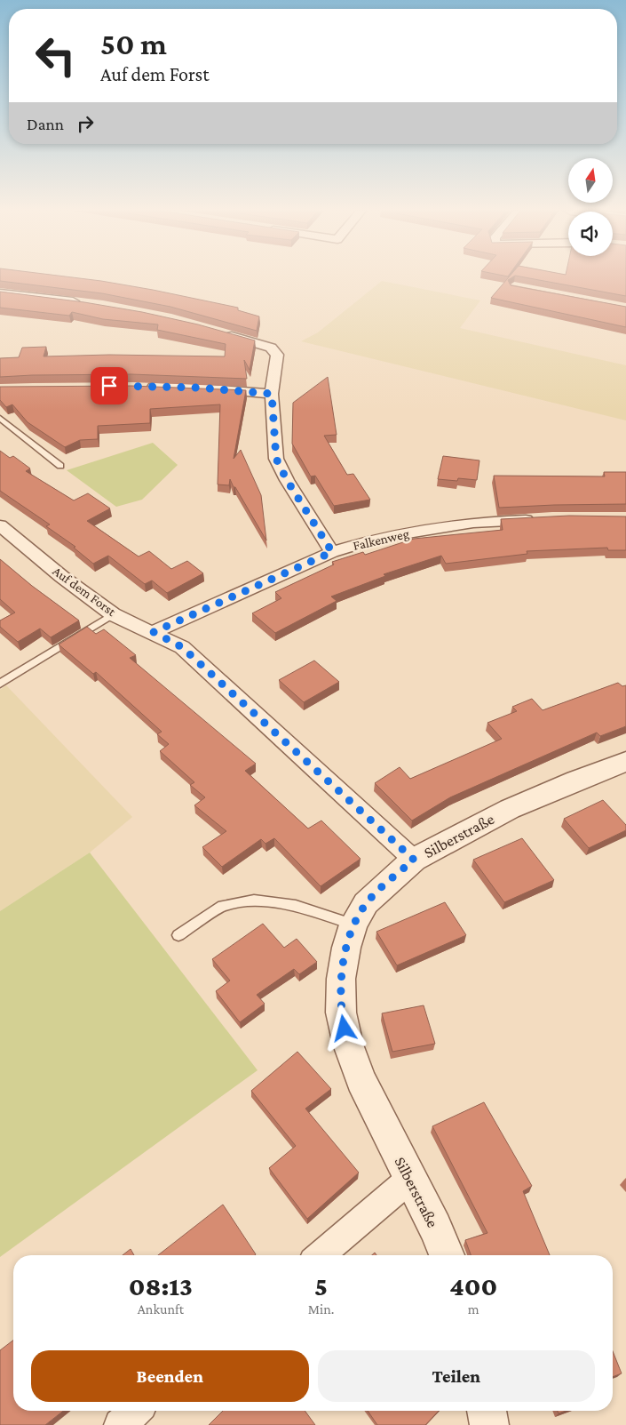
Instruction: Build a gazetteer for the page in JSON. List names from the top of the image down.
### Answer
{
  "streets": {
    "street": ["Falkenweg", "Auf dem Forst", "Silberstraße"]
  },
  "crossings": [
    ["Falkenweg", "Auf dem Forst"],
    ["Auf dem Forst", "Silberstraße"]
  ],
  "north": "top",
  "page": {
    "turn": ["50 m", "Auf dem Forst"],
    "then": "Dann",
    "eta": [
      "08:13",
      "Ankunft",
      "5",
      "Min.",
      "400",
      "m"
    ],
    "buttons": ["Beenden", "Teilen"]
  }
}
